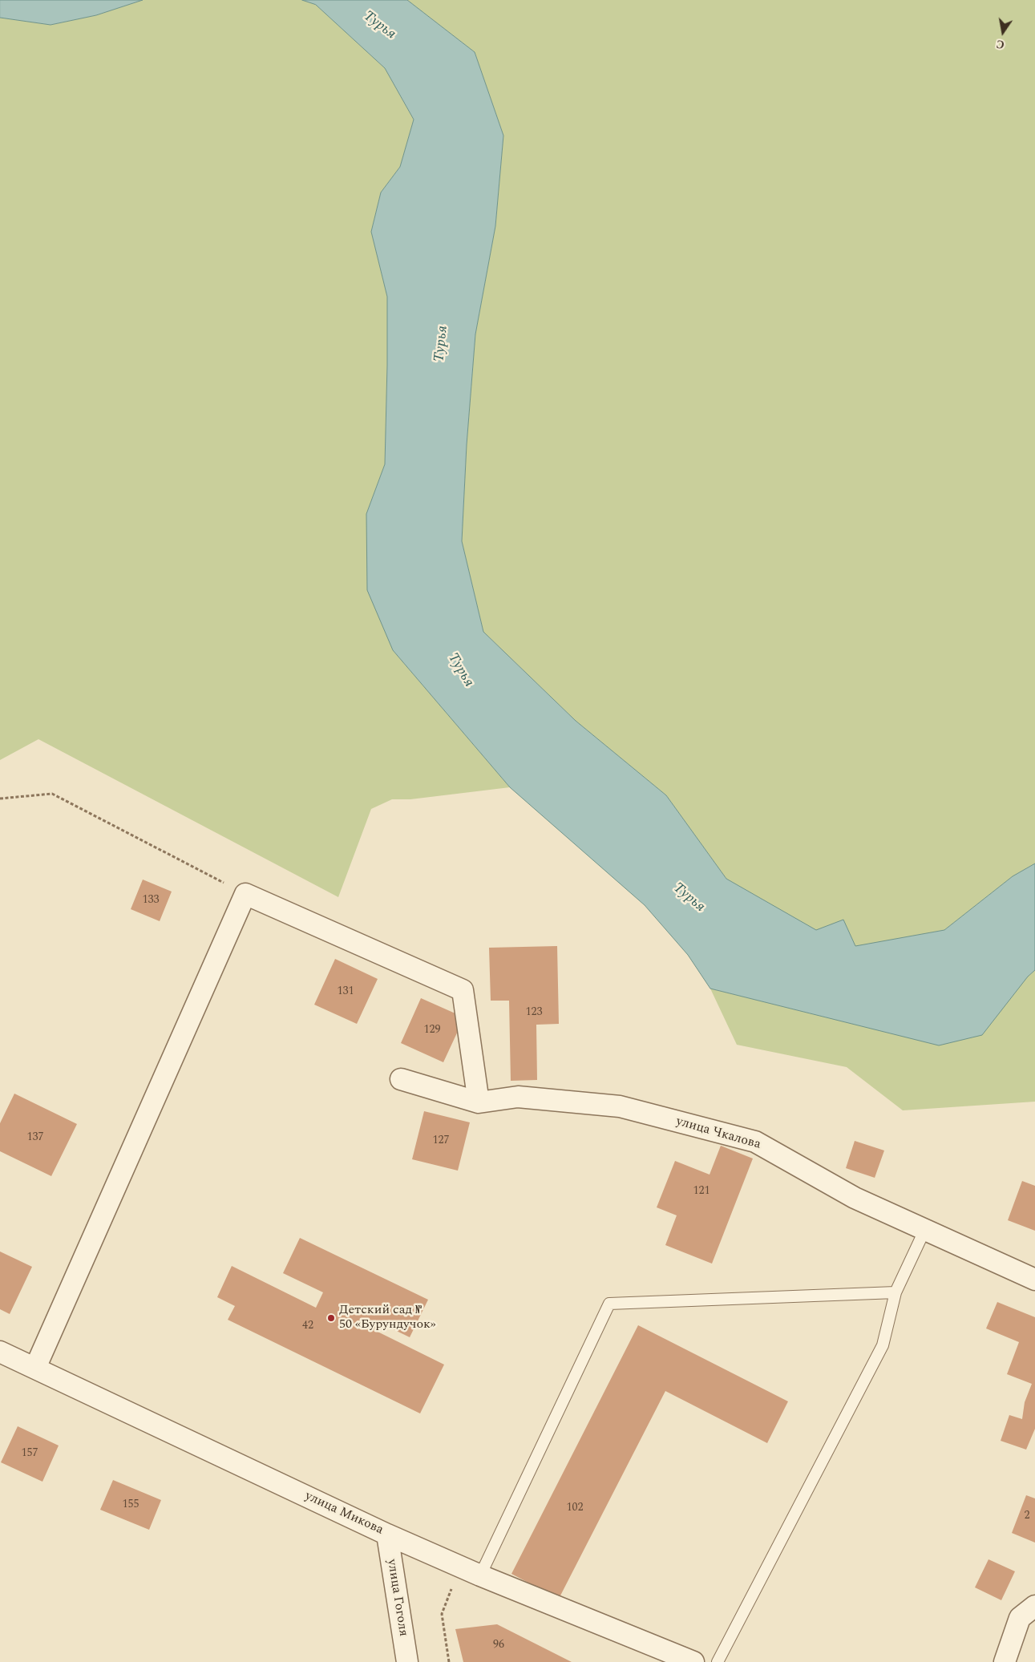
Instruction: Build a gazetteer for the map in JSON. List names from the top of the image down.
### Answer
{
  "streets": {
    "street": ["улица Чкалова", "улица Микова", "улица Гоголя"]
  },
  "crossings": [
    ["улица Микова", "улица Гоголя"]
  ],
  "water": ["Турья"],
  "places": ["Детский сад № 50 «Бурундучок»"],
  "house_numbers": [
    "133",
    "131",
    "123",
    "129",
    "137",
    "127",
    "121",
    "42",
    "157",
    "155",
    "102",
    "2",
    "96"
  ],
  "north": "bottom"
}
